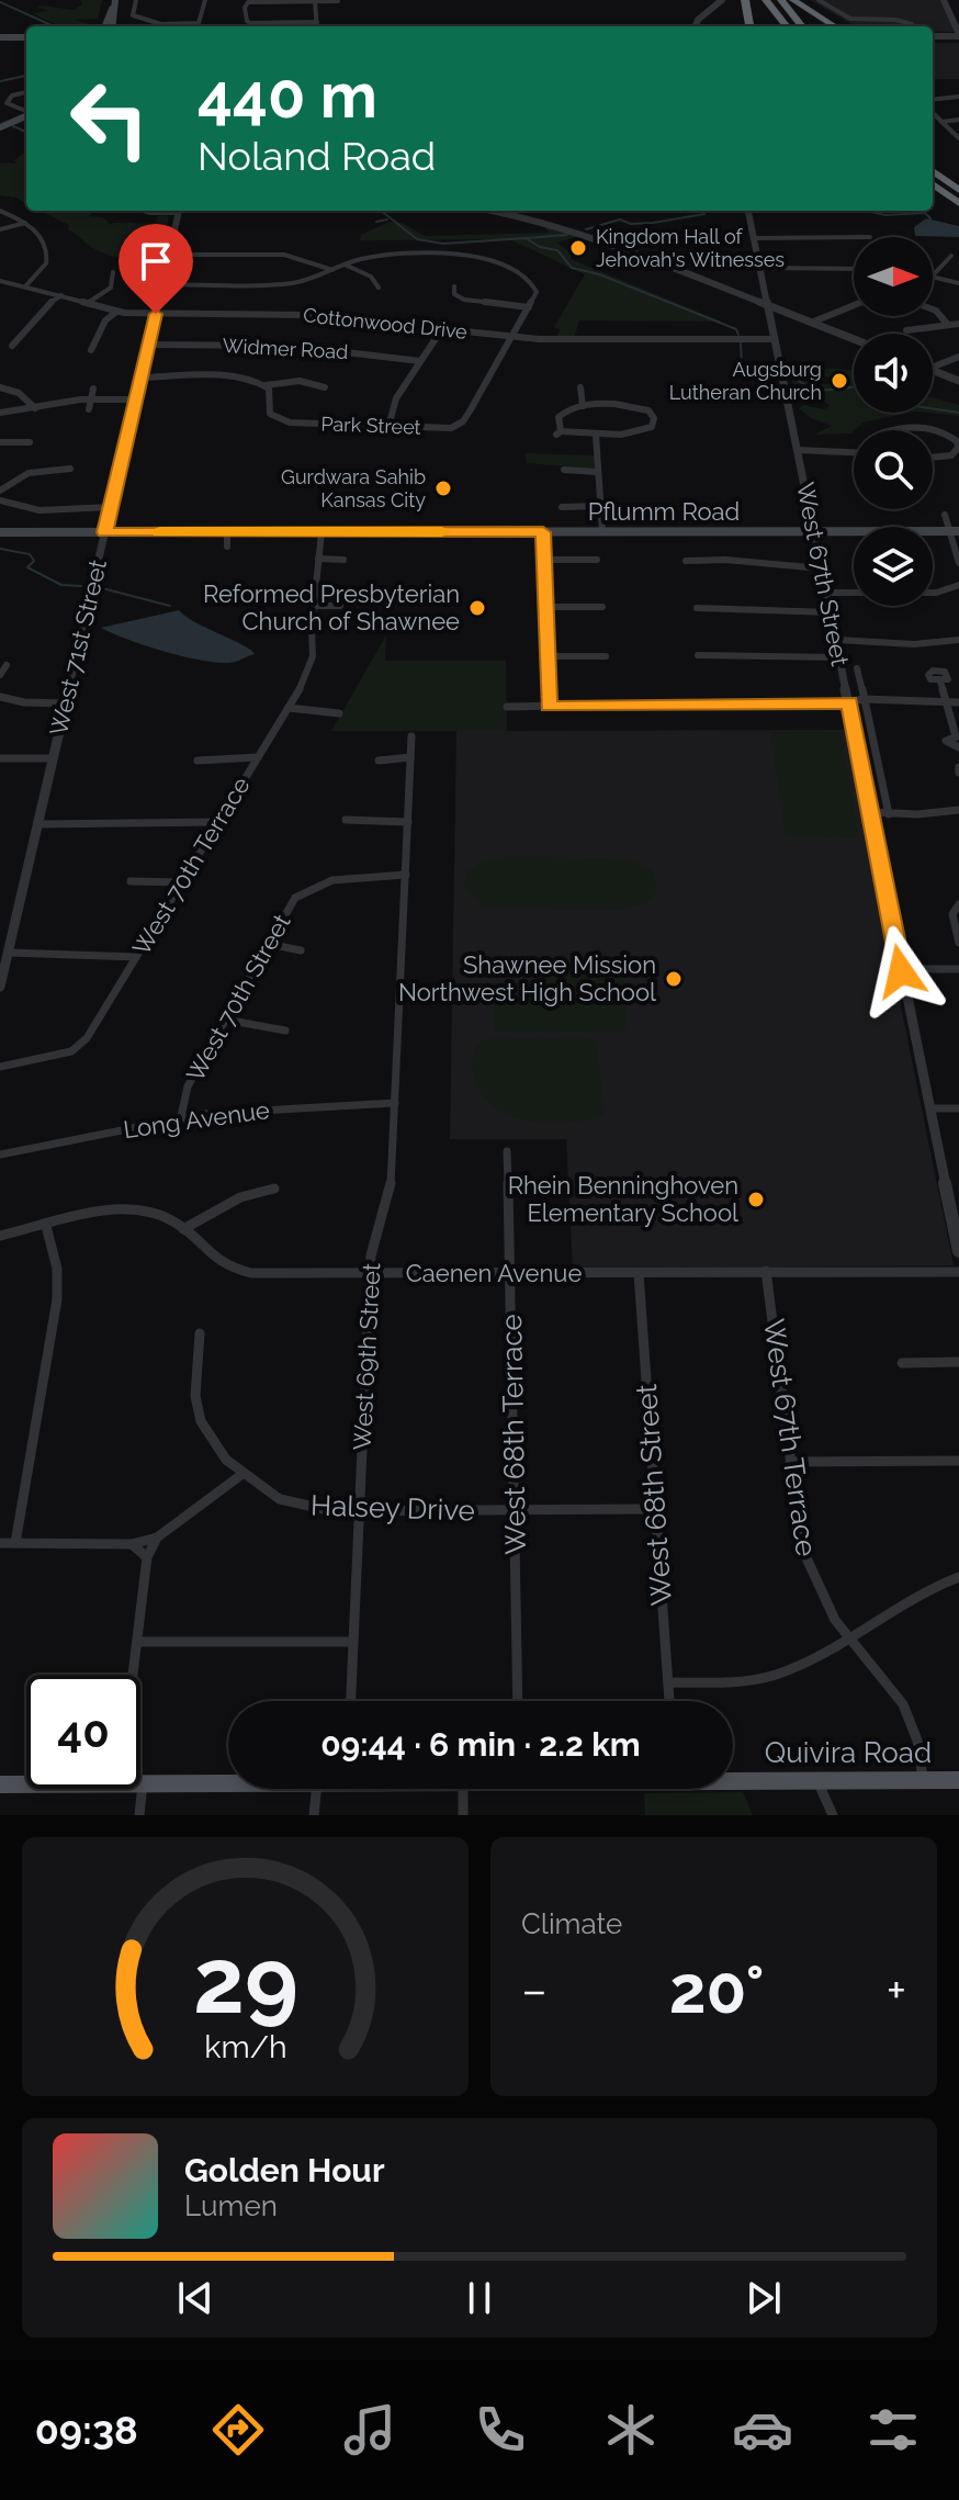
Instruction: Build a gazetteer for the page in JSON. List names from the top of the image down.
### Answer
{
  "streets": {
    "main road": ["Pflumm Road", "Quivira Road"],
    "street": [
      "Cottonwood Drive",
      "Widmer Road",
      "Park Street",
      "West 67th Street",
      "West 71st Street",
      "West 70th Terrace",
      "West 70th Street",
      "Long Avenue",
      "Caenen Avenue",
      "West 69th Street",
      "West 68th Terrace",
      "West 67th Terrace",
      "West 68th Street",
      "Halsey Drive"
    ]
  },
  "crossings": [
    ["Cottonwood Drive", "Park Street"],
    ["Cottonwood Drive", "West 67th Street"],
    ["Cottonwood Drive", "West 71st Street"],
    ["Widmer Road", "West 71st Street"],
    ["Pflumm Road", "West 67th Street"],
    ["Pflumm Road", "West 71st Street"],
    ["Pflumm Road", "West 70th Terrace"],
    ["West 70th Street", "Long Avenue"],
    ["West 70th Street", "West 69th Street"],
    ["Long Avenue", "West 69th Street"],
    ["Caenen Avenue", "West 69th Street"],
    ["Caenen Avenue", "West 68th Terrace"],
    ["Caenen Avenue", "West 67th Terrace"],
    ["Caenen Avenue", "West 68th Street"],
    ["West 69th Street", "Halsey Drive"],
    ["West 68th Terrace", "Halsey Drive"],
    ["West 67th Terrace", "Quivira Road"],
    ["West 68th Street", "Halsey Drive"]
  ],
  "places": [
    "Kingdom Hall of Jehovah's Witnesses",
    "Augsburg Lutheran Church",
    "Gurdwara Sahib Kansas City",
    "Reformed Presbyterian Church of Shawnee",
    "Shawnee Mission Northwest High School",
    "Rhein Benninghoven Elementary School"
  ],
  "north": "right",
  "page": {
    "turn": ["440 m", "Noland Road"],
    "limit": "40",
    "trip": "09:44 · 6 min · 2.2 km",
    "tile": "Climate",
    "heat": ["−", "20°", "+"],
    "song": ["Golden Hour", "Lumen"],
    "tabs": "09:38",
    "gauge": ["29", "km/h"]
  }
}
